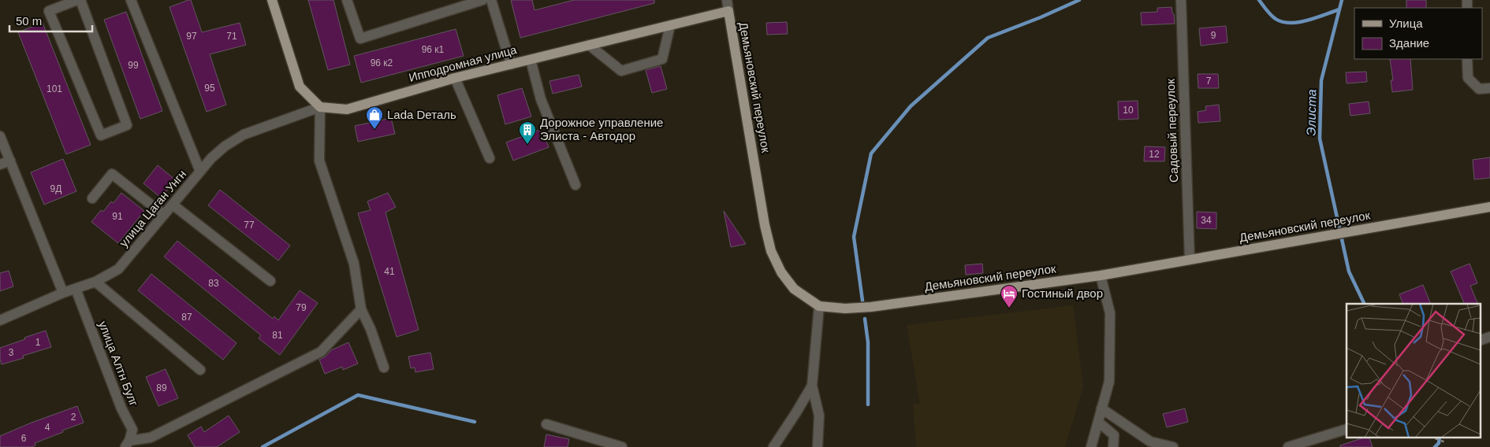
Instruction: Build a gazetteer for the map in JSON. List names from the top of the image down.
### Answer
{
  "streets": {
    "main road": ["Ипподромная улица", "Демьяновский переулок"],
    "street": ["Садовый переулок", "улица Цаган Унгн", "улица Алтн Булг"]
  },
  "crossings": [
    ["Ипподромная улица", "Демьяновский переулок"],
    ["Ипподромная улица", "улица Цаган Унгн"],
    ["Демьяновский переулок", "Садовый переулок"],
    ["улица Цаган Унгн", "улица Алтн Булг"]
  ],
  "water": ["Элиста"],
  "places": {
    "shop": ["Lada Dеталь"],
    "building": ["Дорожное управление Элиста - Автодор"],
    "hotel": ["Гостиный двор"]
  },
  "house_numbers": [
    "9",
    "97",
    "71",
    "96 к1",
    "96 к2",
    "99",
    "7",
    "95",
    "101",
    "10",
    "12",
    "9Д",
    "91",
    "34",
    "77",
    "41",
    "83",
    "79",
    "87",
    "81",
    "1",
    "3",
    "89",
    "2",
    "4",
    "6"
  ],
  "legend": ["Улица", "Здание"],
  "scale_bar": "50 m"
}
